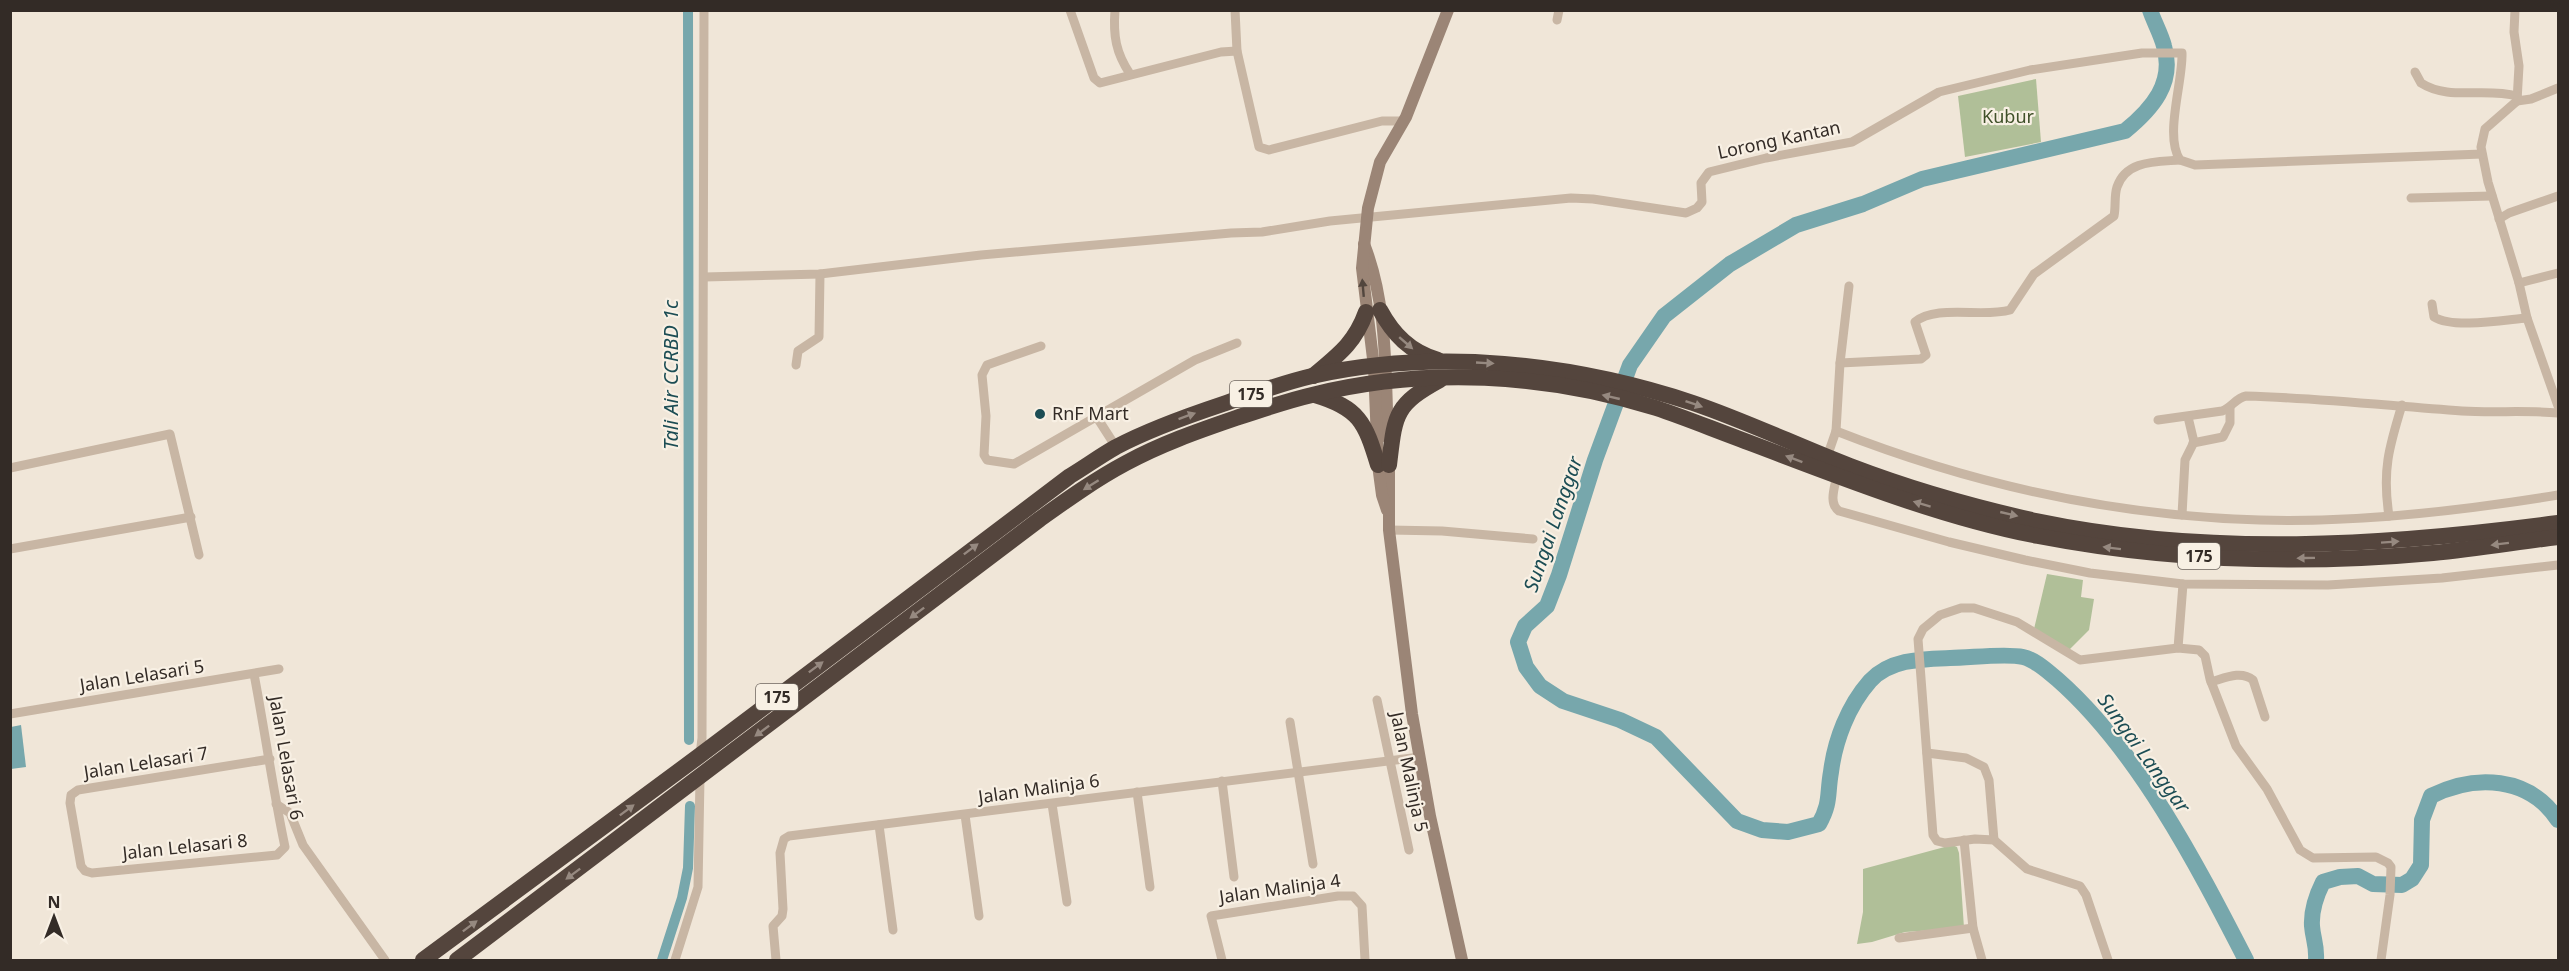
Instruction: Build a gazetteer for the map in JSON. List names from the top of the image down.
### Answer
{
  "streets": {
    "highway": ["175"],
    "street": [
      "Lorong Kantan",
      "Jalan Lelasari 5",
      "Jalan Lelasari 6",
      "Jalan Lelasari 7",
      "Jalan Malinja 5",
      "Jalan Malinja 6",
      "Jalan Lelasari 8",
      "Jalan Malinja 4"
    ]
  },
  "crossings": [
    ["Jalan Lelasari 5", "Jalan Lelasari 6"],
    ["Jalan Lelasari 6", "Jalan Lelasari 7"],
    ["Jalan Lelasari 6", "Jalan Lelasari 8"],
    ["Jalan Lelasari 7", "Jalan Lelasari 8"],
    ["Jalan Malinja 5", "Jalan Malinja 6"]
  ],
  "water": ["Tali Air CCRBD 1c", "Sungai Langgar"],
  "parks": ["Kubur"],
  "places": ["RnF Mart"],
  "north": "top"
}
